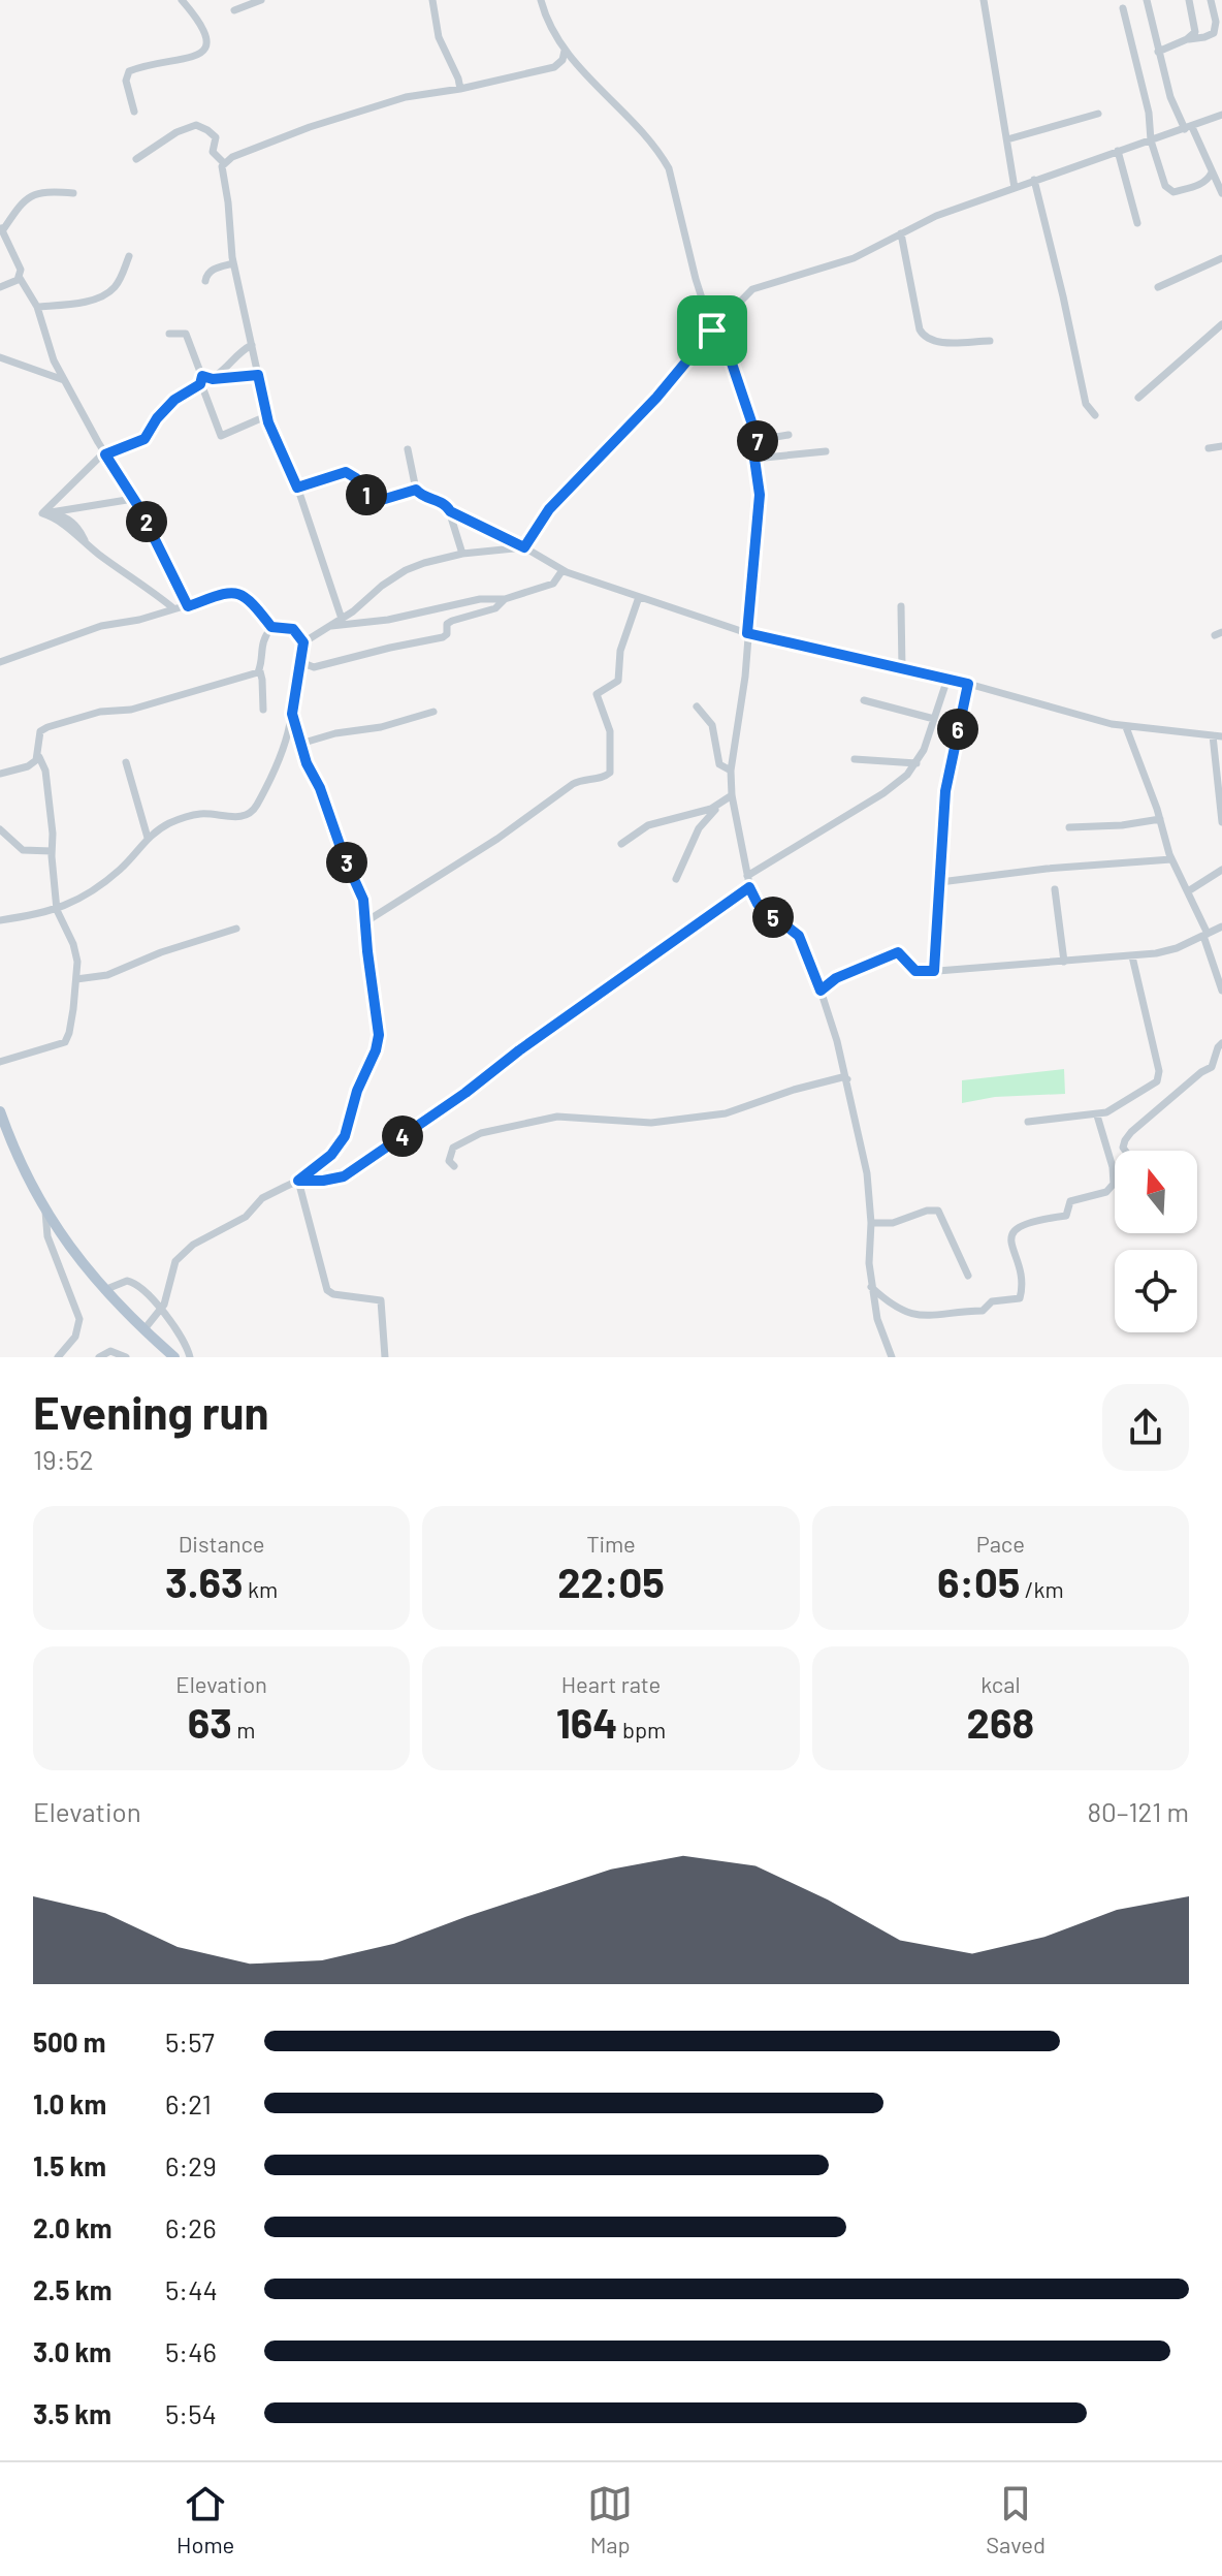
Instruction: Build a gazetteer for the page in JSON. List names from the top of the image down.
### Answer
{
  "north": "top",
  "page": {
    "pins": [
      "7",
      "1",
      "2",
      "6",
      "3",
      "5",
      "4"
    ],
    "heading": ["Evening run", "19:52"],
    "stats": [
      ["Distance", "3.63 km"],
      ["Time", "22:05"],
      ["Pace", "6:05 /km"],
      ["Elevation", "63 m"],
      ["Heart rate", "164 bpm"],
      ["kcal", "268"]
    ],
    "chart": ["Elevation", "80–121 m"],
    "list": [
      {
        "name": "500 m",
        "note": "5:57"
      },
      {
        "name": "1.0 km",
        "note": "6:21"
      },
      {
        "name": "1.5 km",
        "note": "6:29"
      },
      {
        "name": "2.0 km",
        "note": "6:26"
      },
      {
        "name": "2.5 km",
        "note": "5:44"
      },
      {
        "name": "3.0 km",
        "note": "5:46"
      },
      {
        "name": "3.5 km",
        "note": "5:54"
      }
    ],
    "tabs": ["Home", "Map", "Saved"]
  }
}
